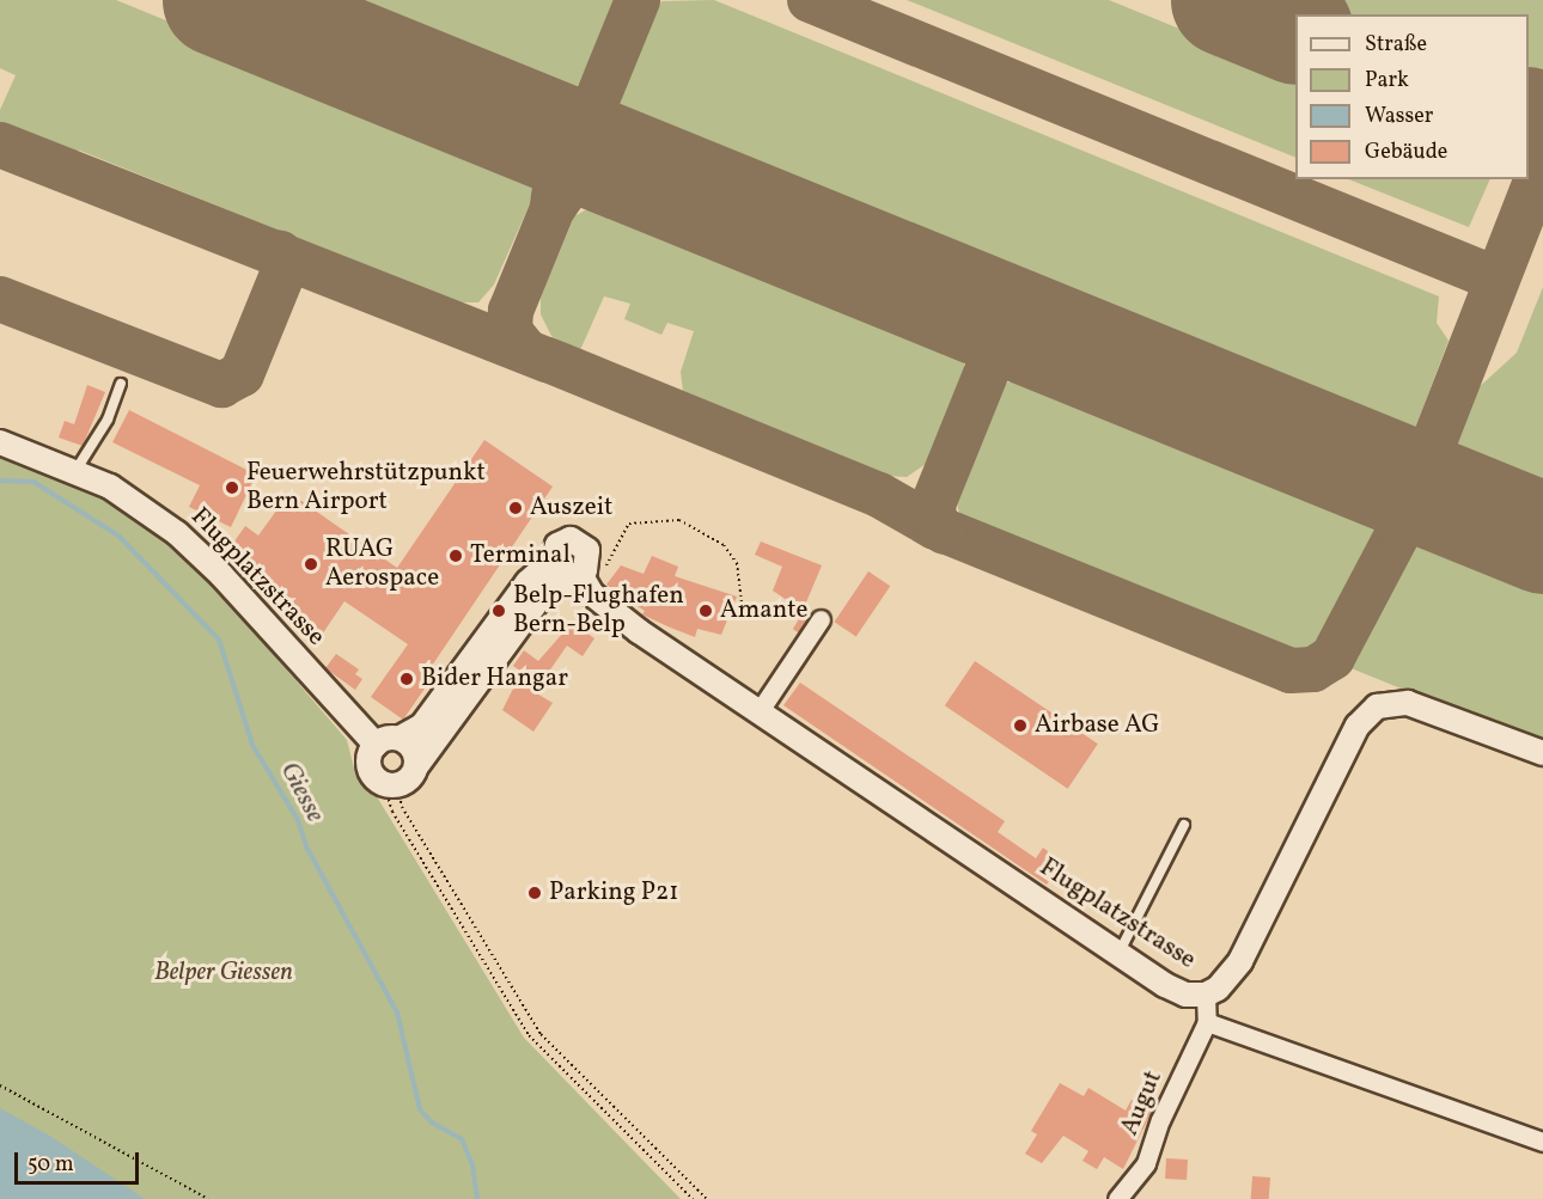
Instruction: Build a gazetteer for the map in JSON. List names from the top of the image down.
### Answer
{
  "streets": {
    "street": ["Flugplatzstrasse", "Augut"]
  },
  "water": ["Giesse"],
  "parks": ["Belper Giessen"],
  "places": [
    "Feuerwehrstützpunkt Bern Airport",
    "Auszeit",
    "Terminal",
    "RUAG Aerospace",
    "Belp-Flughafen Bern-Belp",
    "Amante",
    "Bider Hangar",
    "Airbase AG",
    "Parking P21"
  ],
  "legend": [
    "Straße",
    "Park",
    "Wasser",
    "Gebäude"
  ],
  "scale_bar": "50 m"
}
